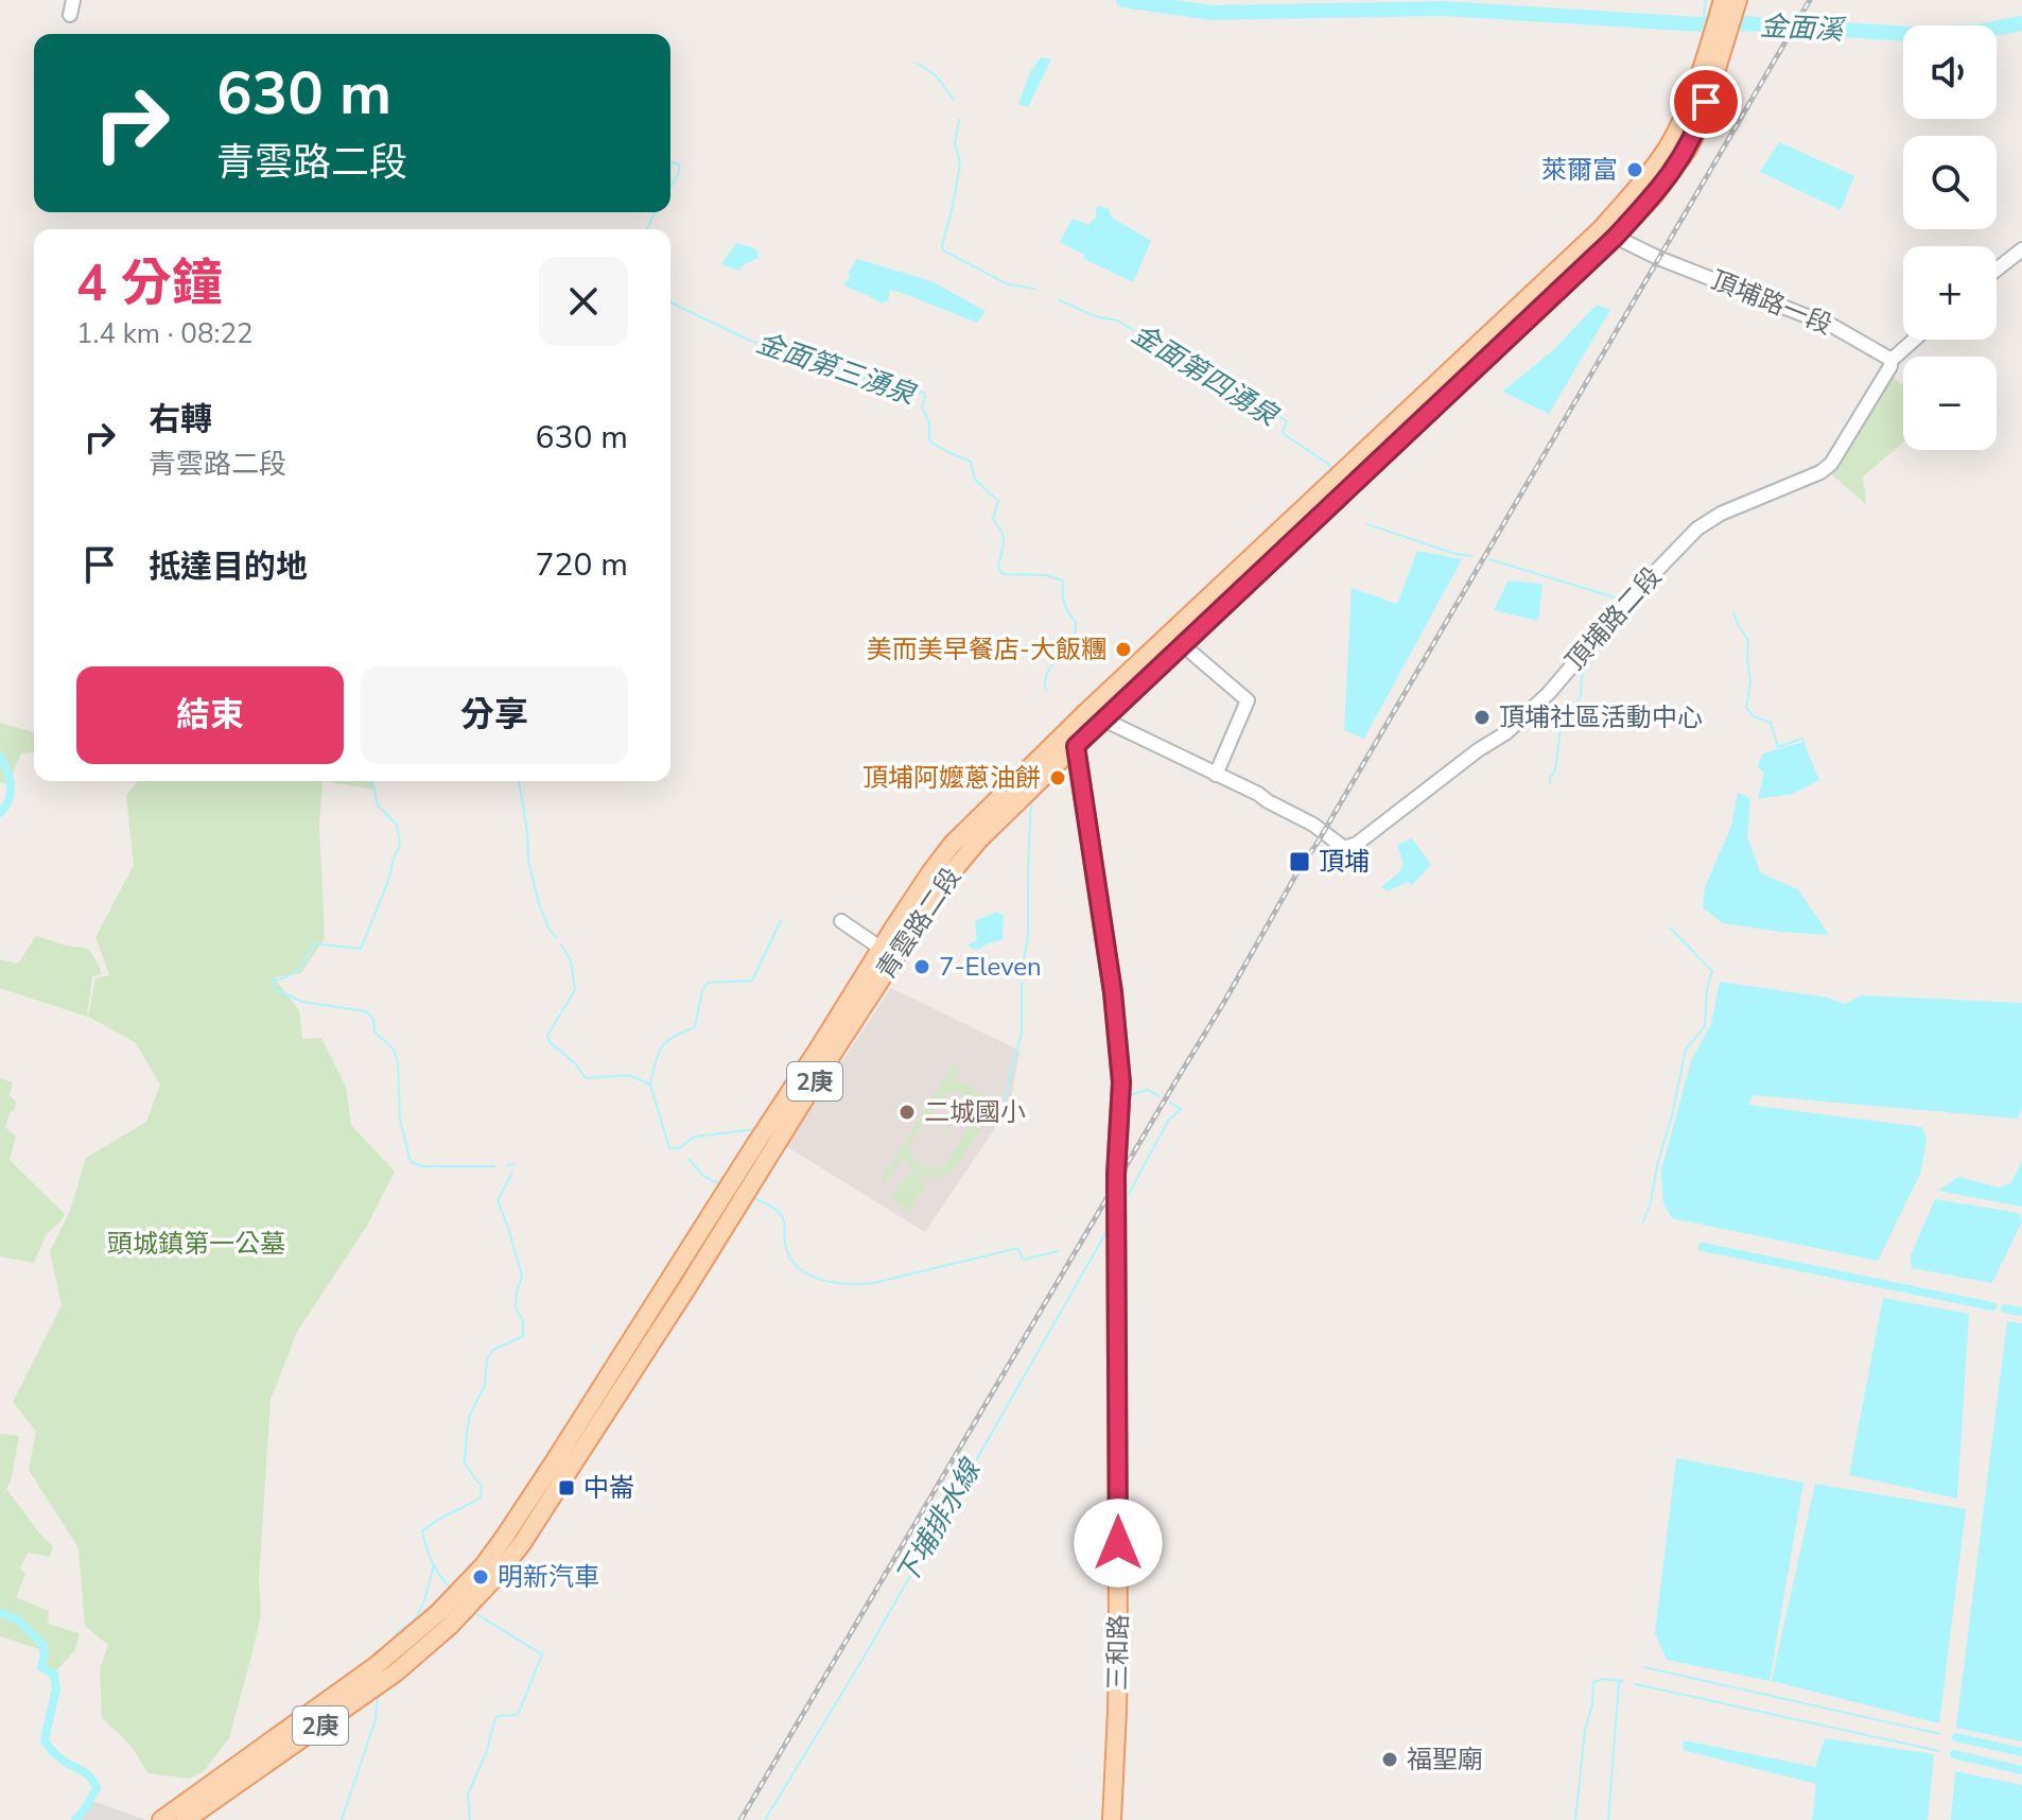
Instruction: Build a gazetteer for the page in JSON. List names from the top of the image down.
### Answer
{
  "streets": {
    "main road": ["青雲路二段", "2庚", "三和路"],
    "street": ["頂埔路一段", "頂埔路二段"]
  },
  "crossings": [
    ["頂埔路一段", "頂埔路二段"],
    ["頂埔路一段", "青雲路二段"],
    ["頂埔路二段", "青雲路二段"],
    ["青雲路二段", "2庚"],
    ["青雲路二段", "三和路"]
  ],
  "water": [
    "金面溪",
    "金面第三湧泉",
    "金面第四湧泉",
    "下埔排水線"
  ],
  "parks": ["頭城鎮第一公墓"],
  "places": {
    "other": [
      "萊爾富",
      "美而美早餐店-大飯糰",
      "頂埔社區活動中心",
      "頂埔阿嬤蔥油餅",
      "7-Eleven",
      "二城國小",
      "明新汽車",
      "福聖廟"
    ],
    "transit": ["頂埔", "中崙"]
  },
  "page": {
    "map_buttons": ["+", "−"],
    "turn": ["630 m", "青雲路二段"],
    "heading": ["4 分鐘", "1.4 km · 08:22"],
    "list": [
      {
        "name": "右轉",
        "note": "青雲路二段",
        "value": "630 m"
      },
      {
        "name": "抵達目的地",
        "value": "720 m"
      }
    ],
    "buttons": ["結束", "分享"]
  }
}
